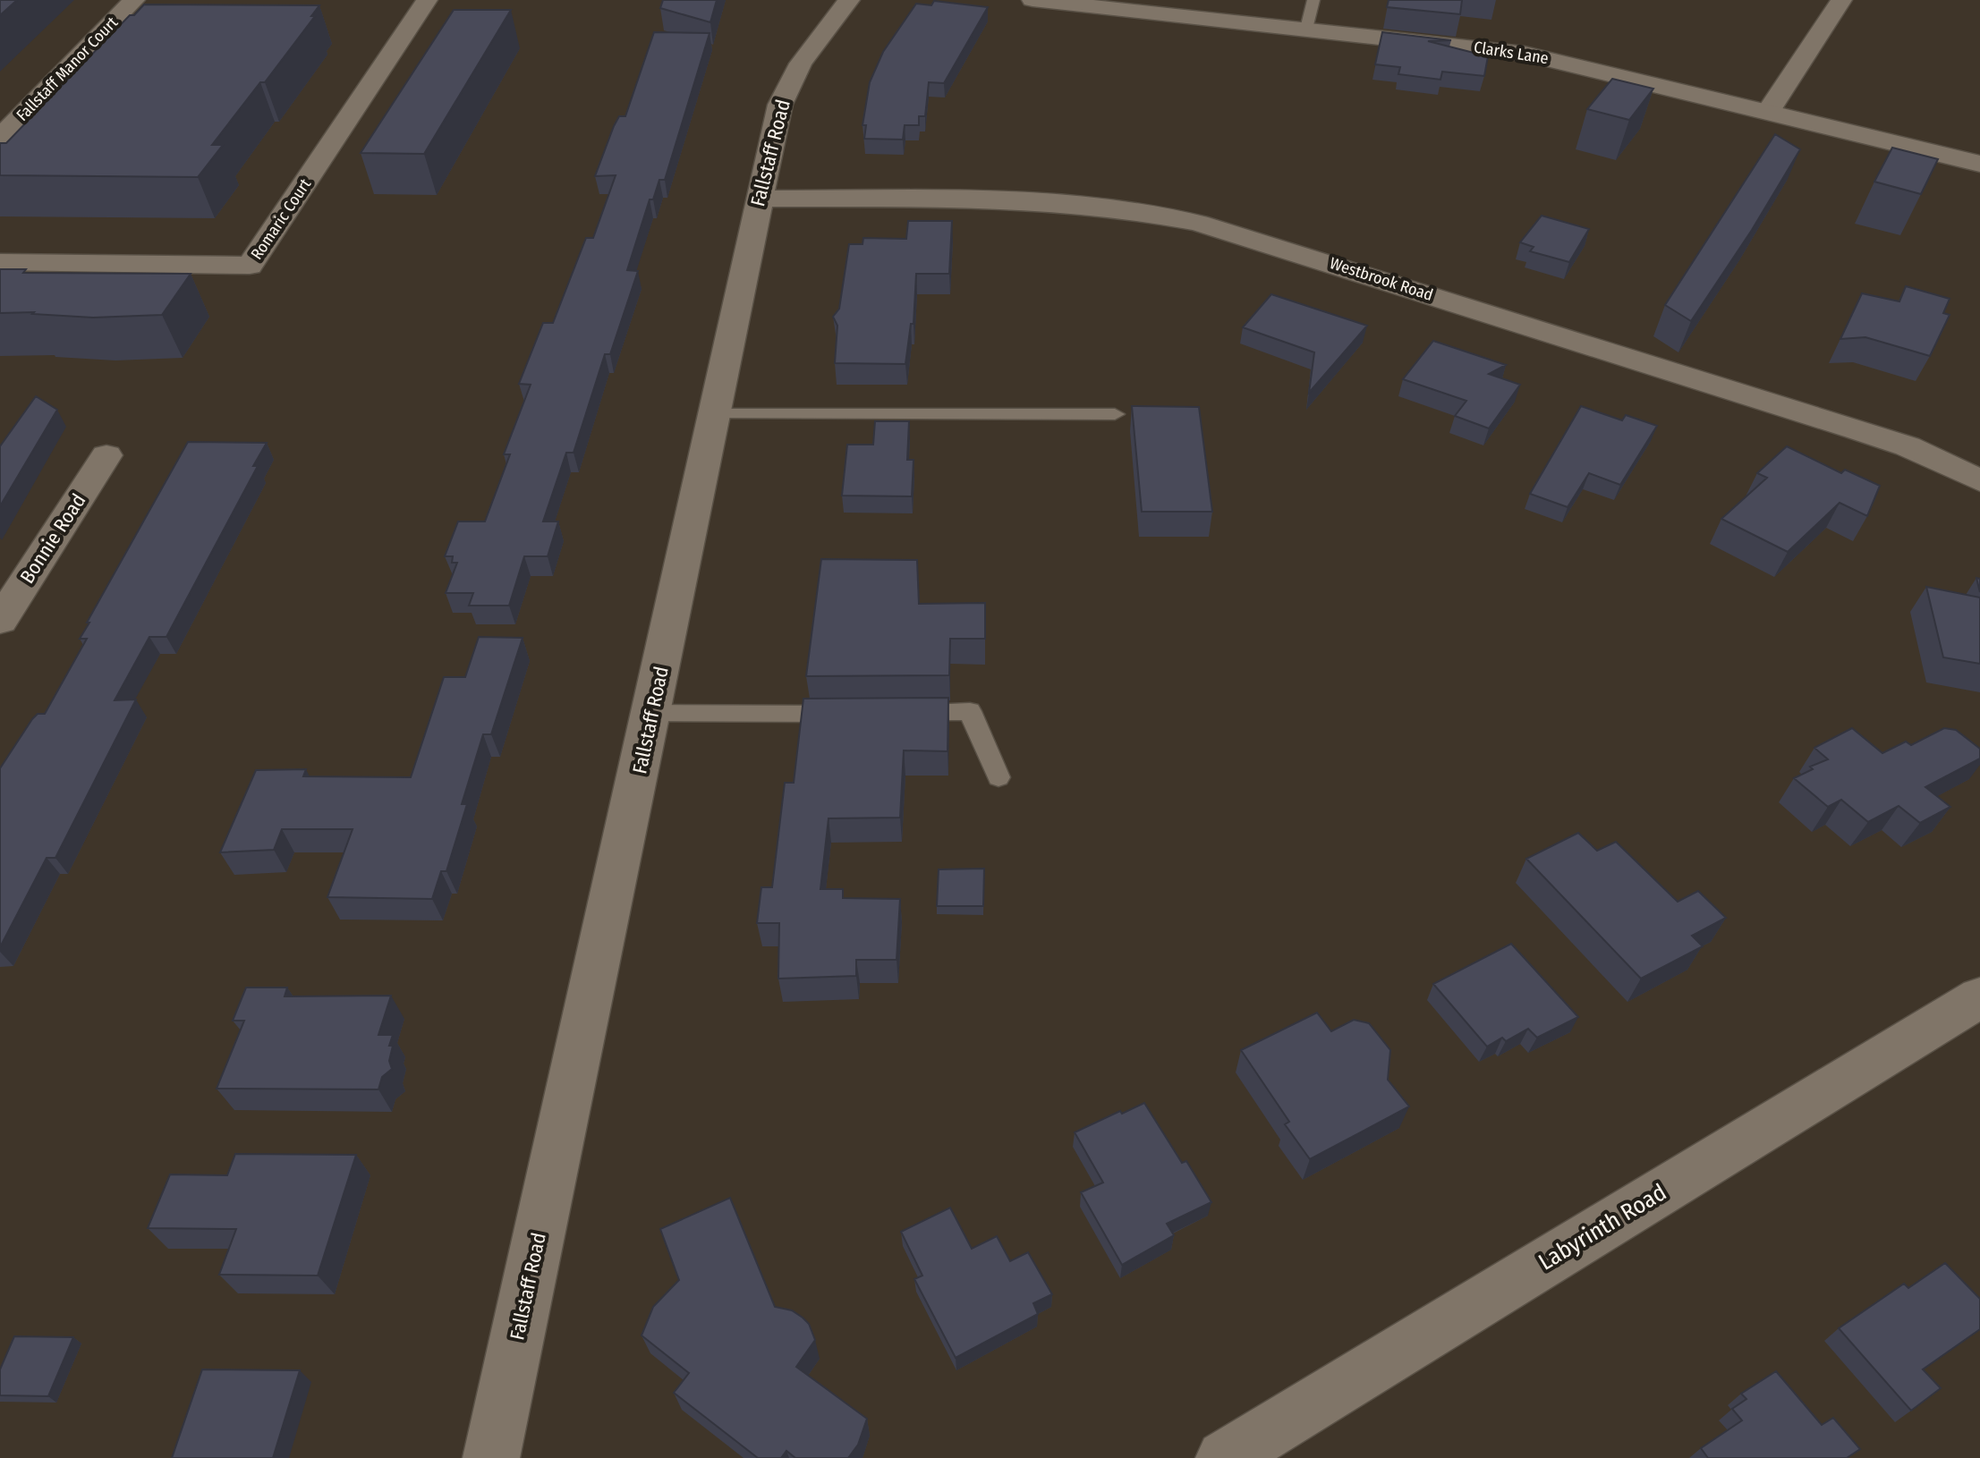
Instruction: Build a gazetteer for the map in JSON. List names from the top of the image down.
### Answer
{
  "streets": {
    "street": [
      "Clarks Lane",
      "Fallstaff Manor Court",
      "Fallstaff Road",
      "Romaric Court",
      "Westbrook Road",
      "Bonnie Road",
      "Labyrinth Road"
    ]
  },
  "crossings": [
    ["Fallstaff Road", "Westbrook Road"]
  ]
}
